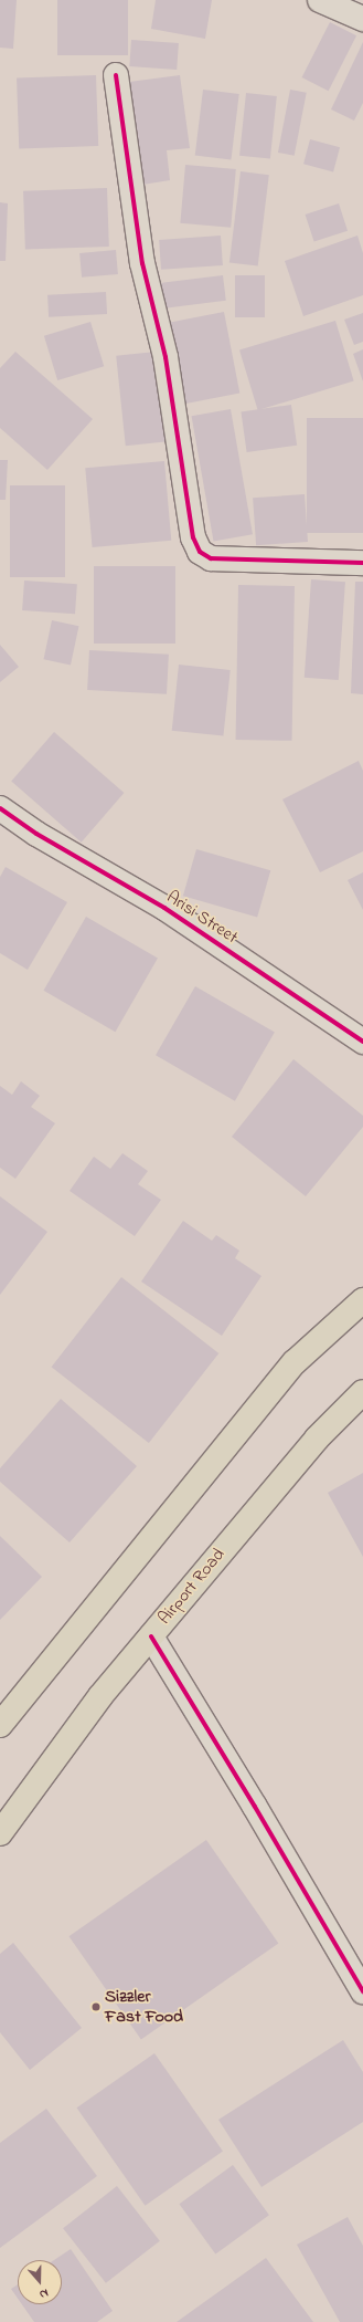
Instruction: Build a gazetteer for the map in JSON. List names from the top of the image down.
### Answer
{
  "streets": {
    "main road": ["Airport Road"],
    "street": ["Arisi Street"]
  },
  "places": ["Sizzler Fast Food"],
  "north": "bottom"
}
